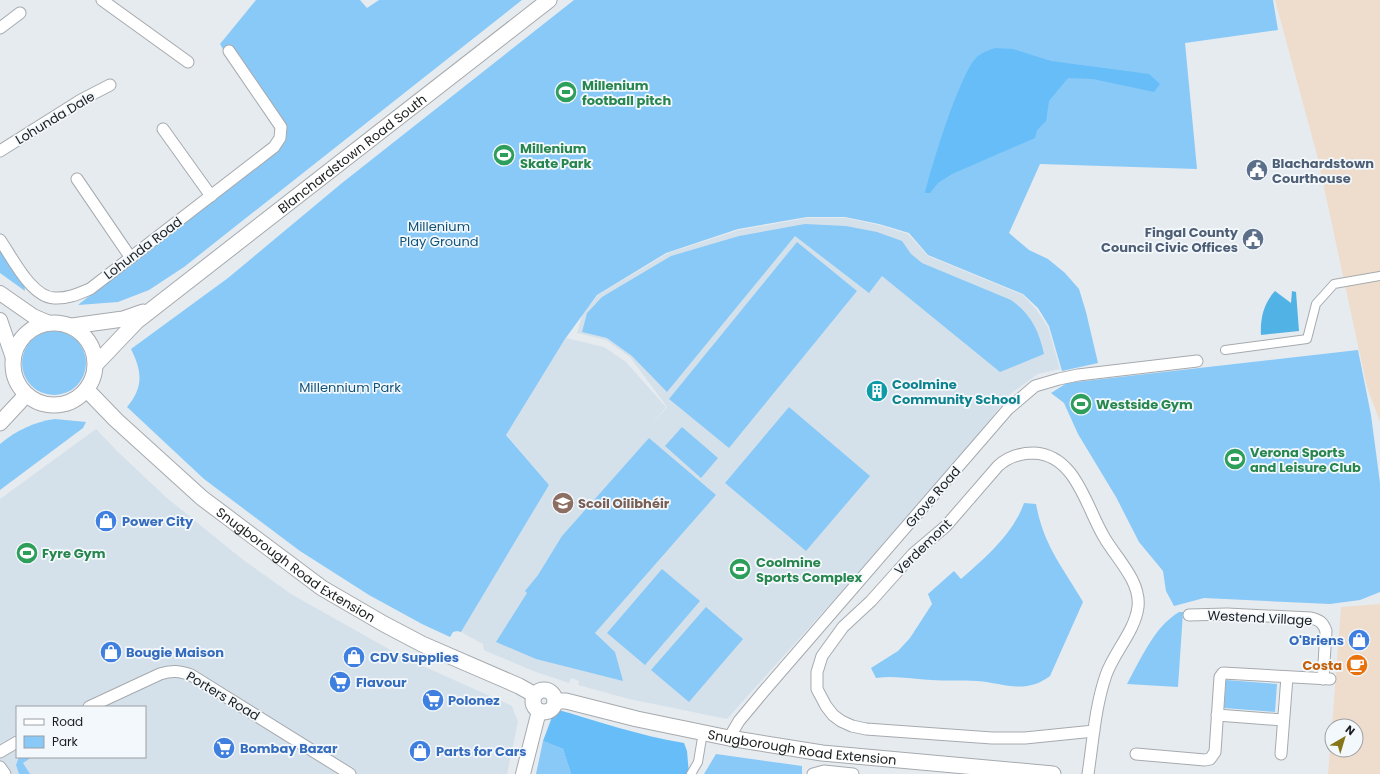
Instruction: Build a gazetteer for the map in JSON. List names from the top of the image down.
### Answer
{
  "streets": {
    "main road": ["Blanchardstown Road South", "Snugborough Road Extension"],
    "street": [
      "Lohunda Dale",
      "Lohunda Road",
      "Grove Road",
      "Verdemont",
      "Westend Village",
      "Porters Road"
    ]
  },
  "crossings": [
    ["Blanchardstown Road South", "Snugborough Road Extension"],
    ["Grove Road", "Snugborough Road Extension"]
  ],
  "parks": ["Millenium Play Ground", "Millennium Park"],
  "places": {
    "sports": [
      "Millenium football pitch",
      "Millenium Skate Park",
      "Westside Gym",
      "Verona Sports and Leisure Club",
      "Fyre Gym",
      "Coolmine Sports Complex"
    ],
    "public building": ["Blachardstown Courthouse", "Fingal County Council Civic Offices"],
    "building": ["Coolmine Community School"],
    "school or university": ["Scoil Oilibhéir"],
    "shop": [
      "Power City",
      "O'Briens",
      "Bougie Maison",
      "CDV Supplies",
      "Parts for Cars"
    ],
    "cafe": ["Costa"],
    "supermarket": ["Flavour", "Polonez", "Bombay Bazar"]
  },
  "legend": ["Road", "Park"],
  "north": "top right"
}
